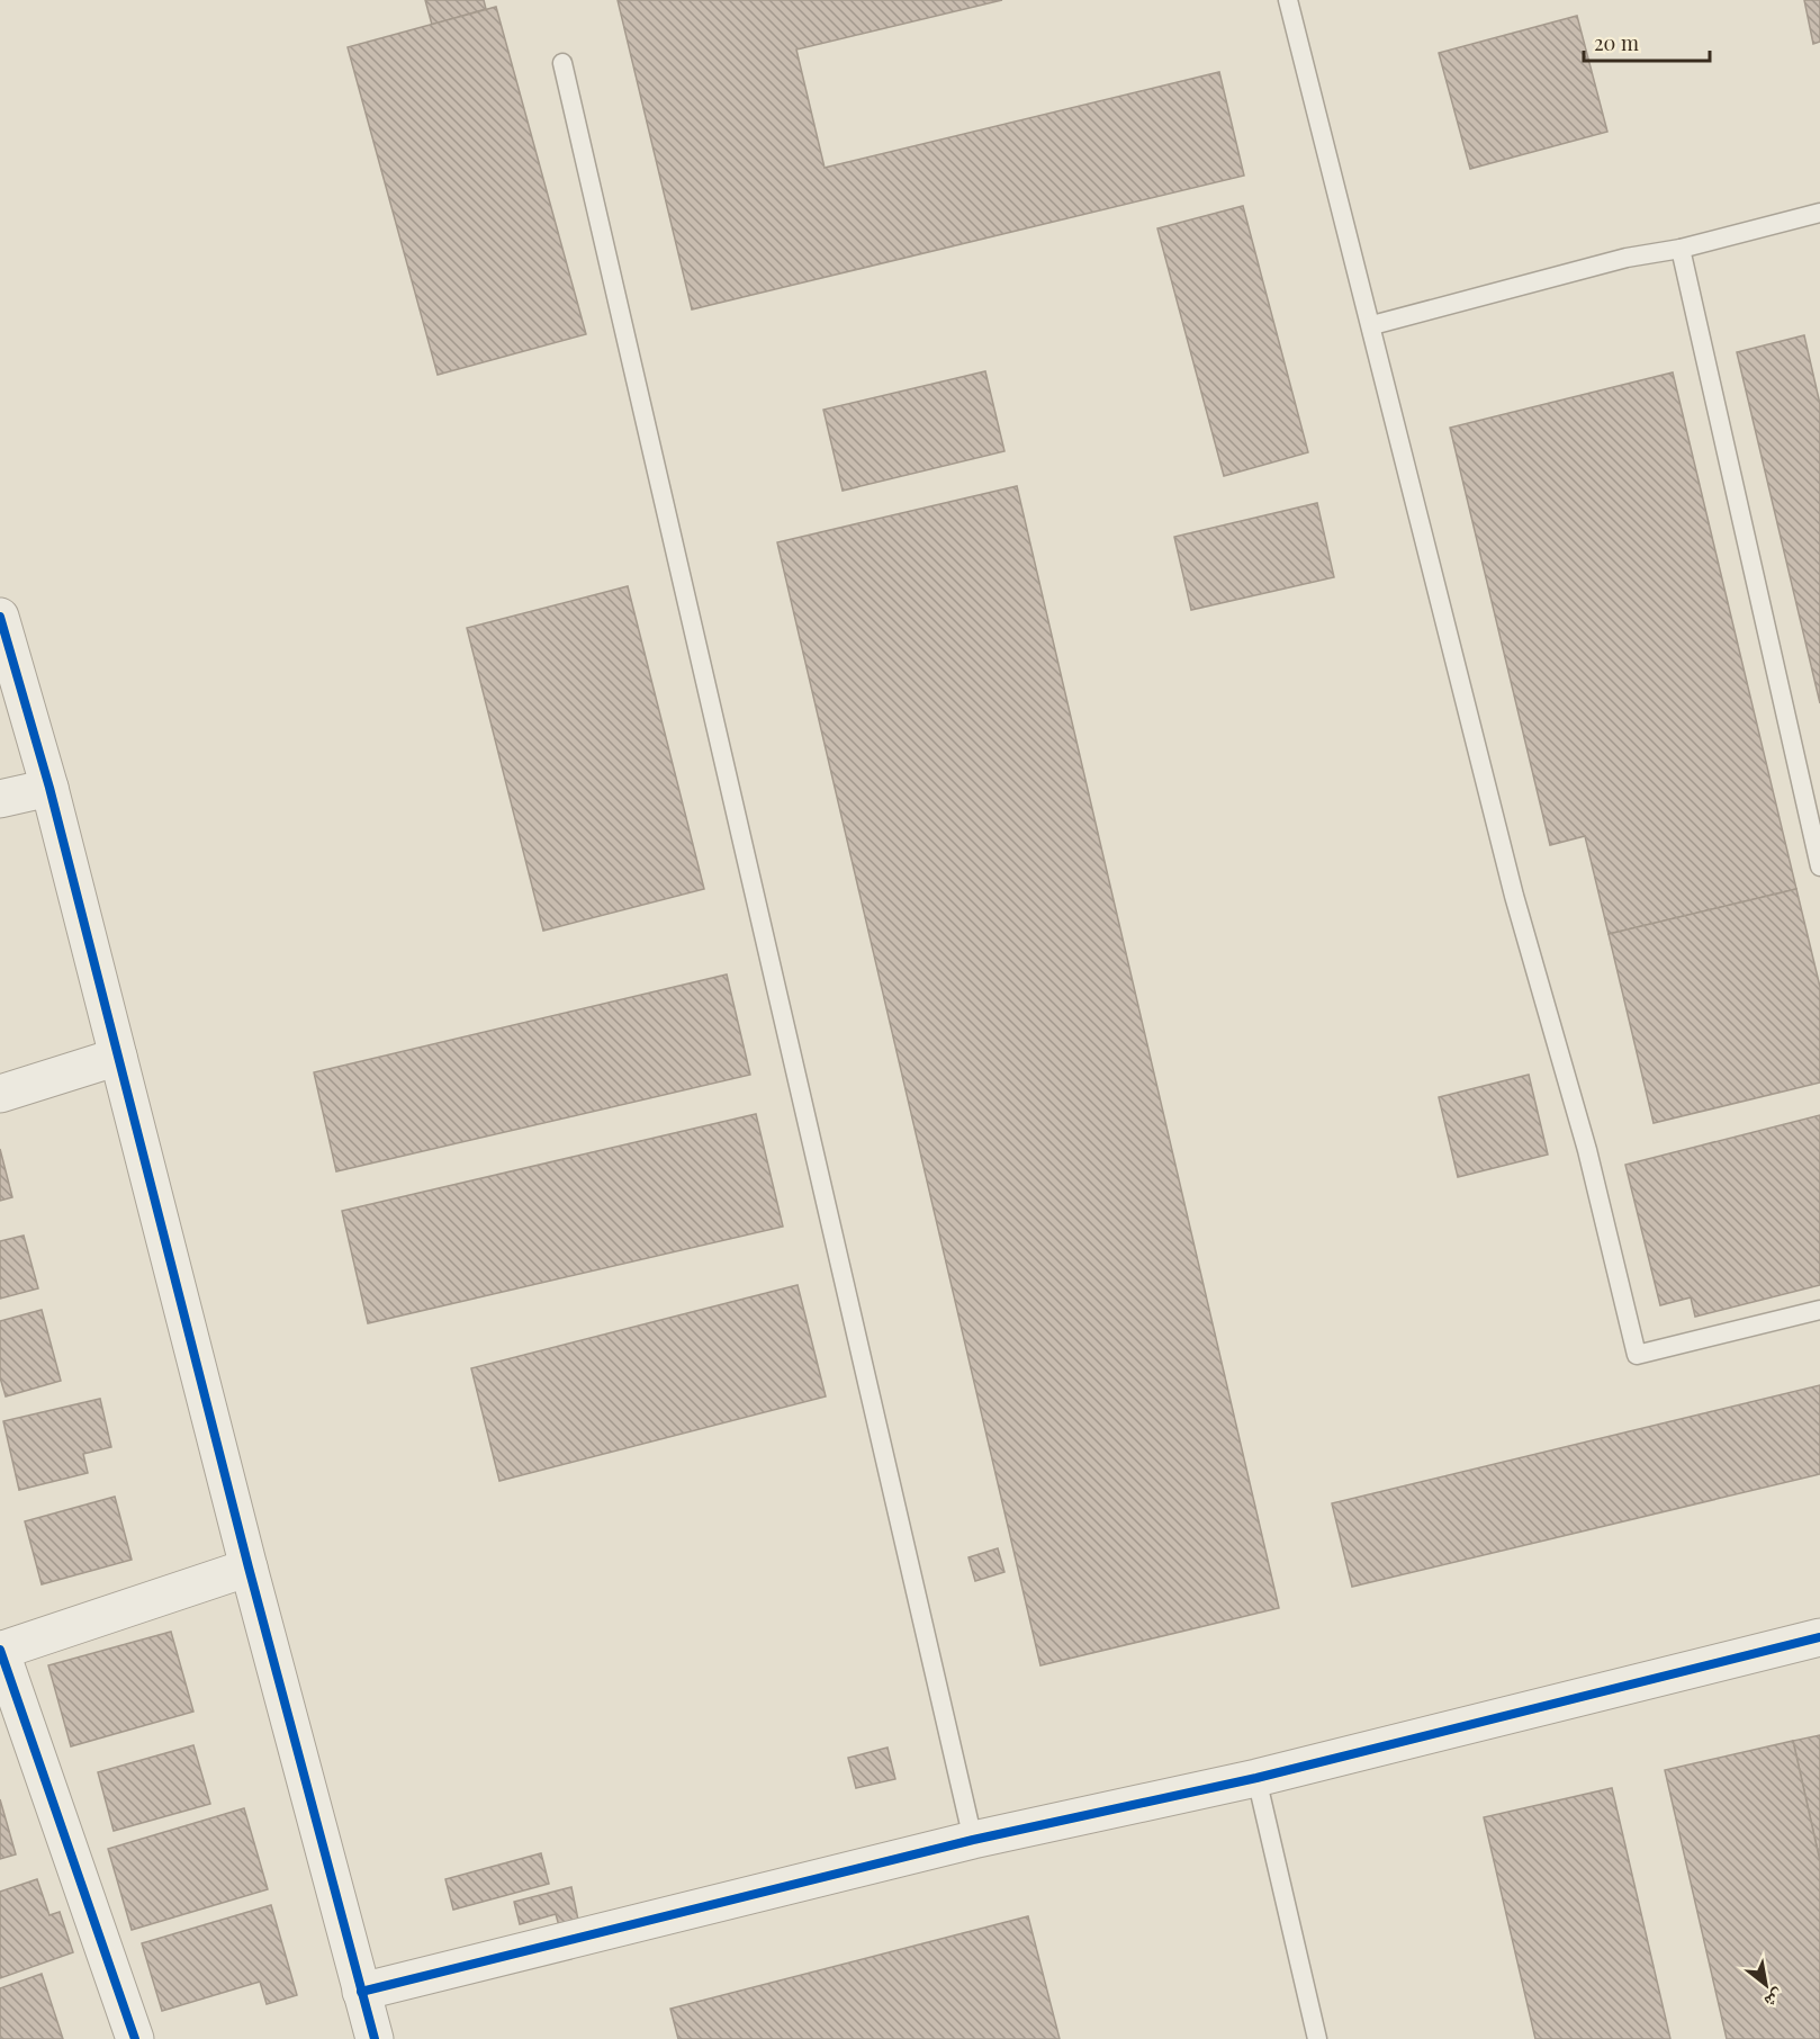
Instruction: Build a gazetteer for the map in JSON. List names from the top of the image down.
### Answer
{
  "scale_bar": "20 m",
  "north": "bottom right"
}
